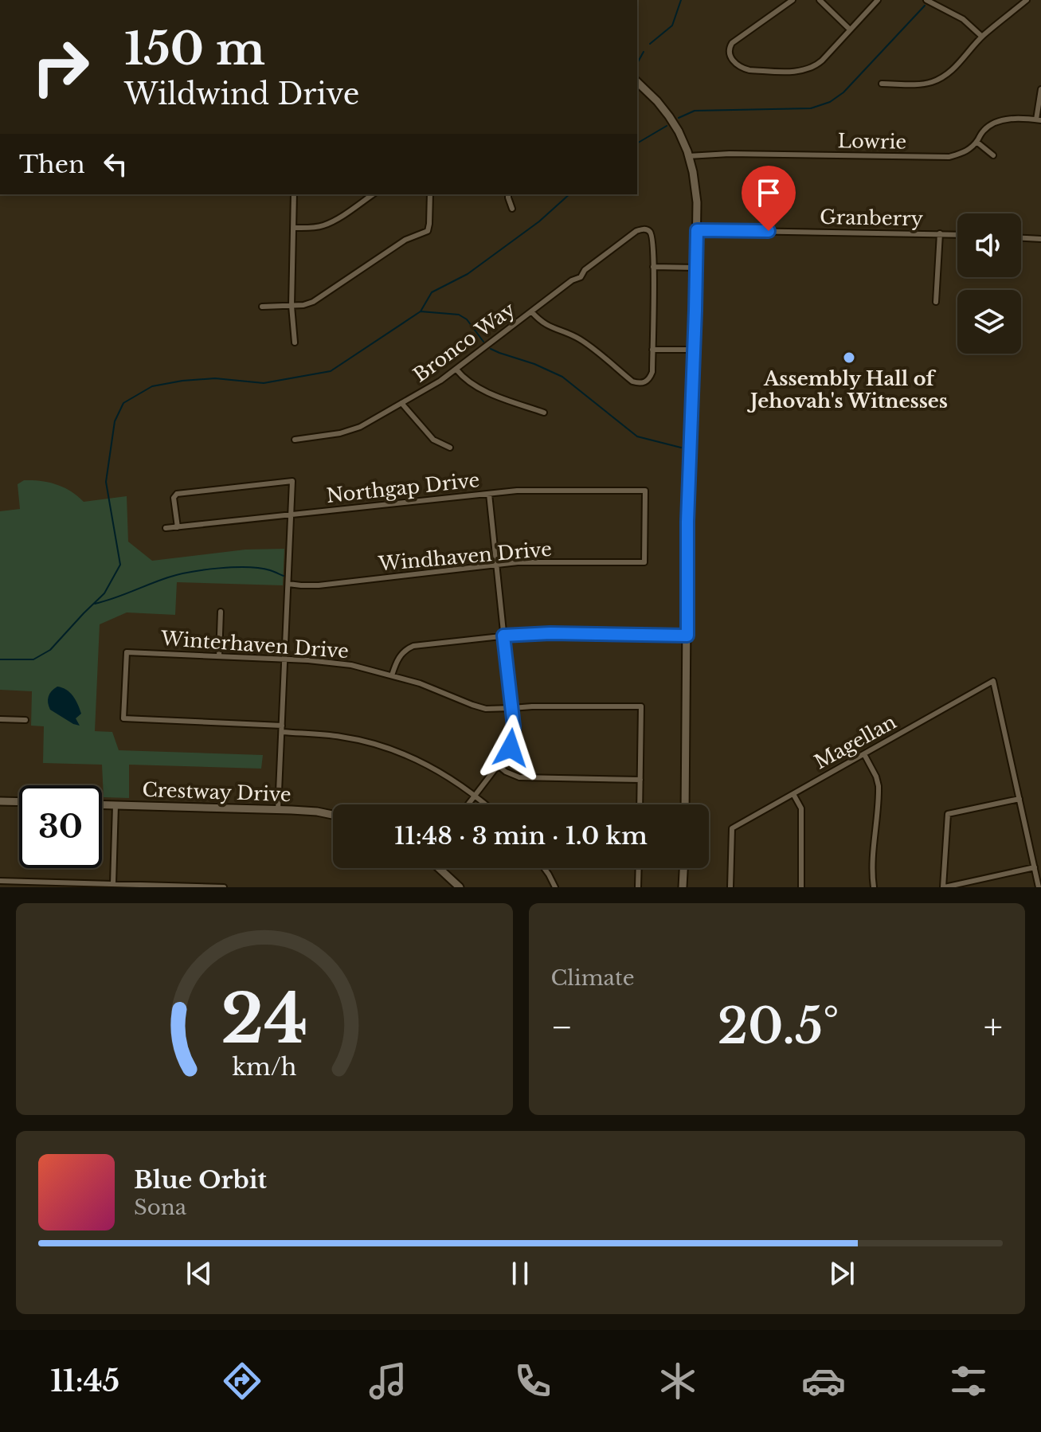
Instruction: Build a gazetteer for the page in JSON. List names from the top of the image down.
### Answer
{
  "streets": {
    "main road": ["Crestway Drive"],
    "street": [
      "Lowrie",
      "Granberry",
      "Bronco Way",
      "Northgap Drive",
      "Windhaven Drive",
      "Winterhaven Drive",
      "Magellan"
    ]
  },
  "crossings": [
    ["Northgap Drive", "Windhaven Drive"]
  ],
  "places": ["Assembly Hall of Jehovah's Witnesses"],
  "page": {
    "turn": ["150 m", "Wildwind Drive"],
    "then": "Then",
    "limit": "30",
    "trip": "11:48 · 3 min · 1.0 km",
    "tile": "Climate",
    "heat": ["−", "20.5°", "+"],
    "song": ["Blue Orbit", "Sona"],
    "tabs": "11:45",
    "gauge": ["24", "km/h"]
  }
}
